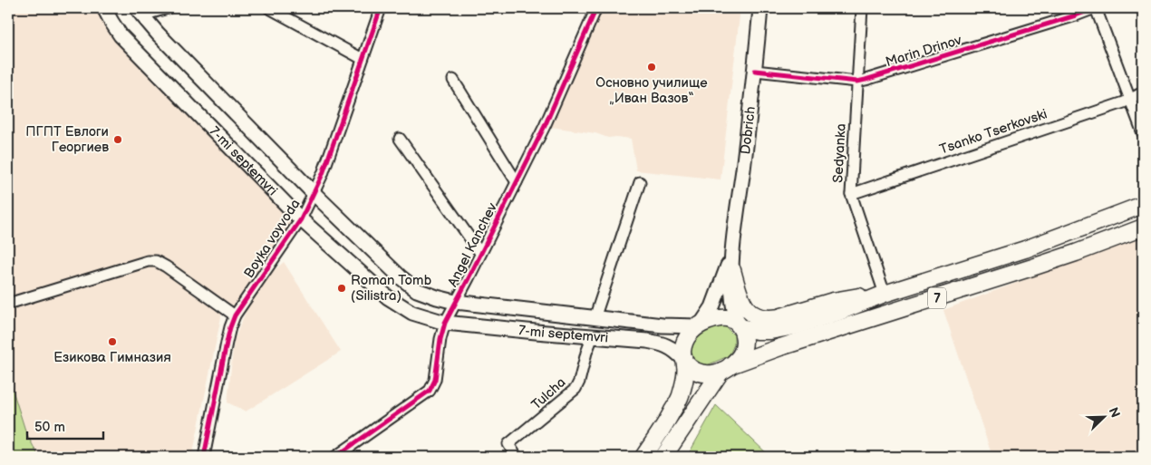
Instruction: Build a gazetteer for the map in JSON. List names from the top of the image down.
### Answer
{
  "streets": {
    "main road": ["Dobrich", "7-mi septemvri", "7"],
    "street": [
      "Marin Drinov",
      "Tsanko Tserkovski",
      "Sedyanka",
      "Boyka voyvoda",
      "Angel Kanchev",
      "Tulcha"
    ]
  },
  "crossings": [
    ["Marin Drinov", "Dobrich"],
    ["Marin Drinov", "Sedyanka"],
    ["Dobrich", "7-mi septemvri"],
    ["Dobrich", "7"],
    ["Tsanko Tserkovski", "Sedyanka"],
    ["Sedyanka", "7"],
    ["7-mi septemvri", "Boyka voyvoda"],
    ["7-mi septemvri", "Angel Kanchev"],
    ["7-mi septemvri", "7"],
    ["7-mi septemvri", "Tulcha"]
  ],
  "places": [
    "Основно училище „Иван Вазов“",
    "ПГПТ Евлоги Георгиев",
    "Roman Tomb (Silistra)",
    "Езикова Гимназия"
  ],
  "scale_bar": "50 m",
  "north": "top right"
}
